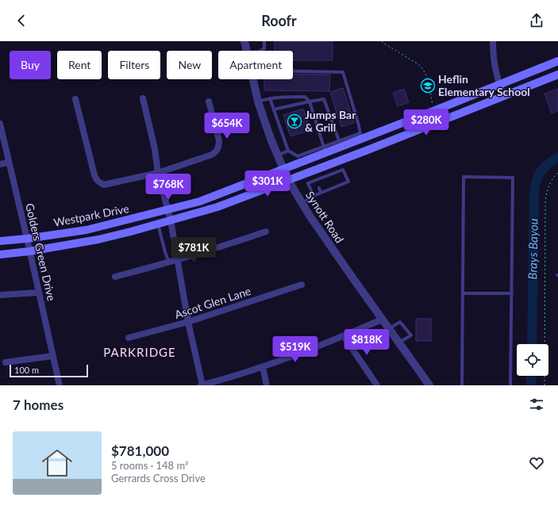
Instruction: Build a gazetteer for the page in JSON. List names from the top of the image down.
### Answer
{
  "streets": {
    "main road": ["Westpark Drive"],
    "street": ["Synott Road", "Golders Green Drive", "Ascot Glen Lane"]
  },
  "crossings": [
    ["Westpark Drive", "Synott Road"],
    ["Westpark Drive", "Golders Green Drive"]
  ],
  "districts": ["PARKRIDGE"],
  "water": ["Brays Bayou"],
  "places": {
    "school or university": ["Heflin Elementary School"],
    "bar": ["Jumps Bar & Grill"]
  },
  "scale_bar": "100 m",
  "page": {
    "header": "Roofr",
    "chip": [
      "Buy",
      "Rent",
      "Filters",
      "New",
      "Apartment"
    ],
    "price": [
      "$280K",
      "$654K",
      "$301K",
      "$768K",
      "$781K",
      "$818K",
      "$519K"
    ],
    "scale": "100 m",
    "heading": "7 homes",
    "list": [
      {
        "name": "$781,000",
        "note": "5 rooms · 148 m² · Gerrards Cross Drive"
      }
    ]
  }
}
